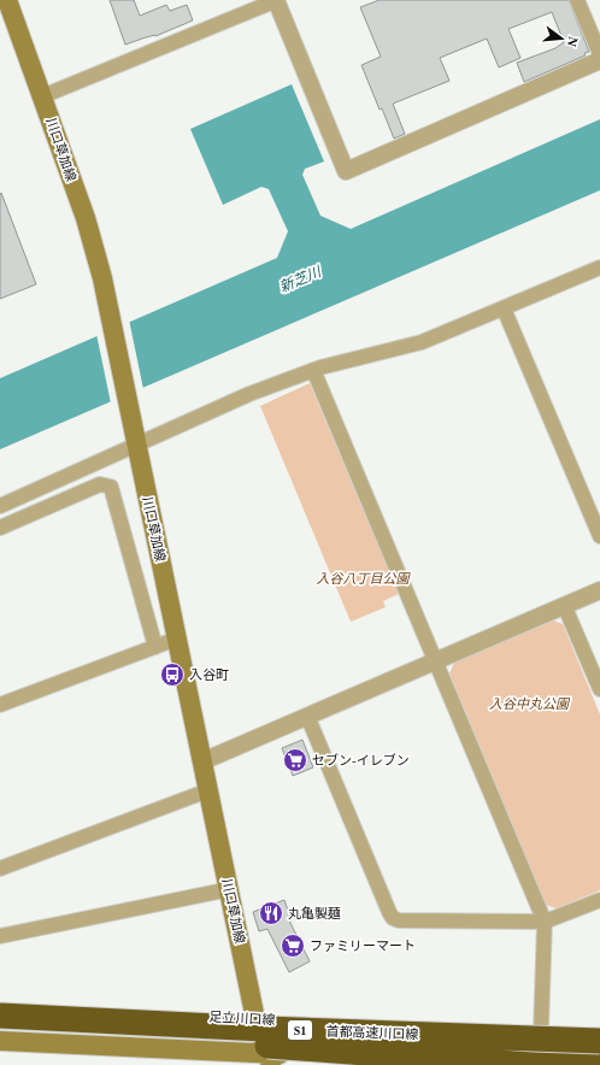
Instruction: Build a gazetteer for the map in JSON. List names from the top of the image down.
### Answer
{
  "streets": {
    "highway": ["S1", "首都高速川口線"],
    "main road": ["川口草加線", "足立川口線"]
  },
  "crossings": [
    ["川口草加線", "足立川口線"]
  ],
  "water": ["新芝川"],
  "parks": ["入谷八丁目公園", "入谷中丸公園"],
  "places": {
    "bus stop": ["入谷町"],
    "supermarket": ["セブン-イレブン", "ファミリーマート"],
    "restaurant": ["丸亀製麺"]
  },
  "north": "right"
}
